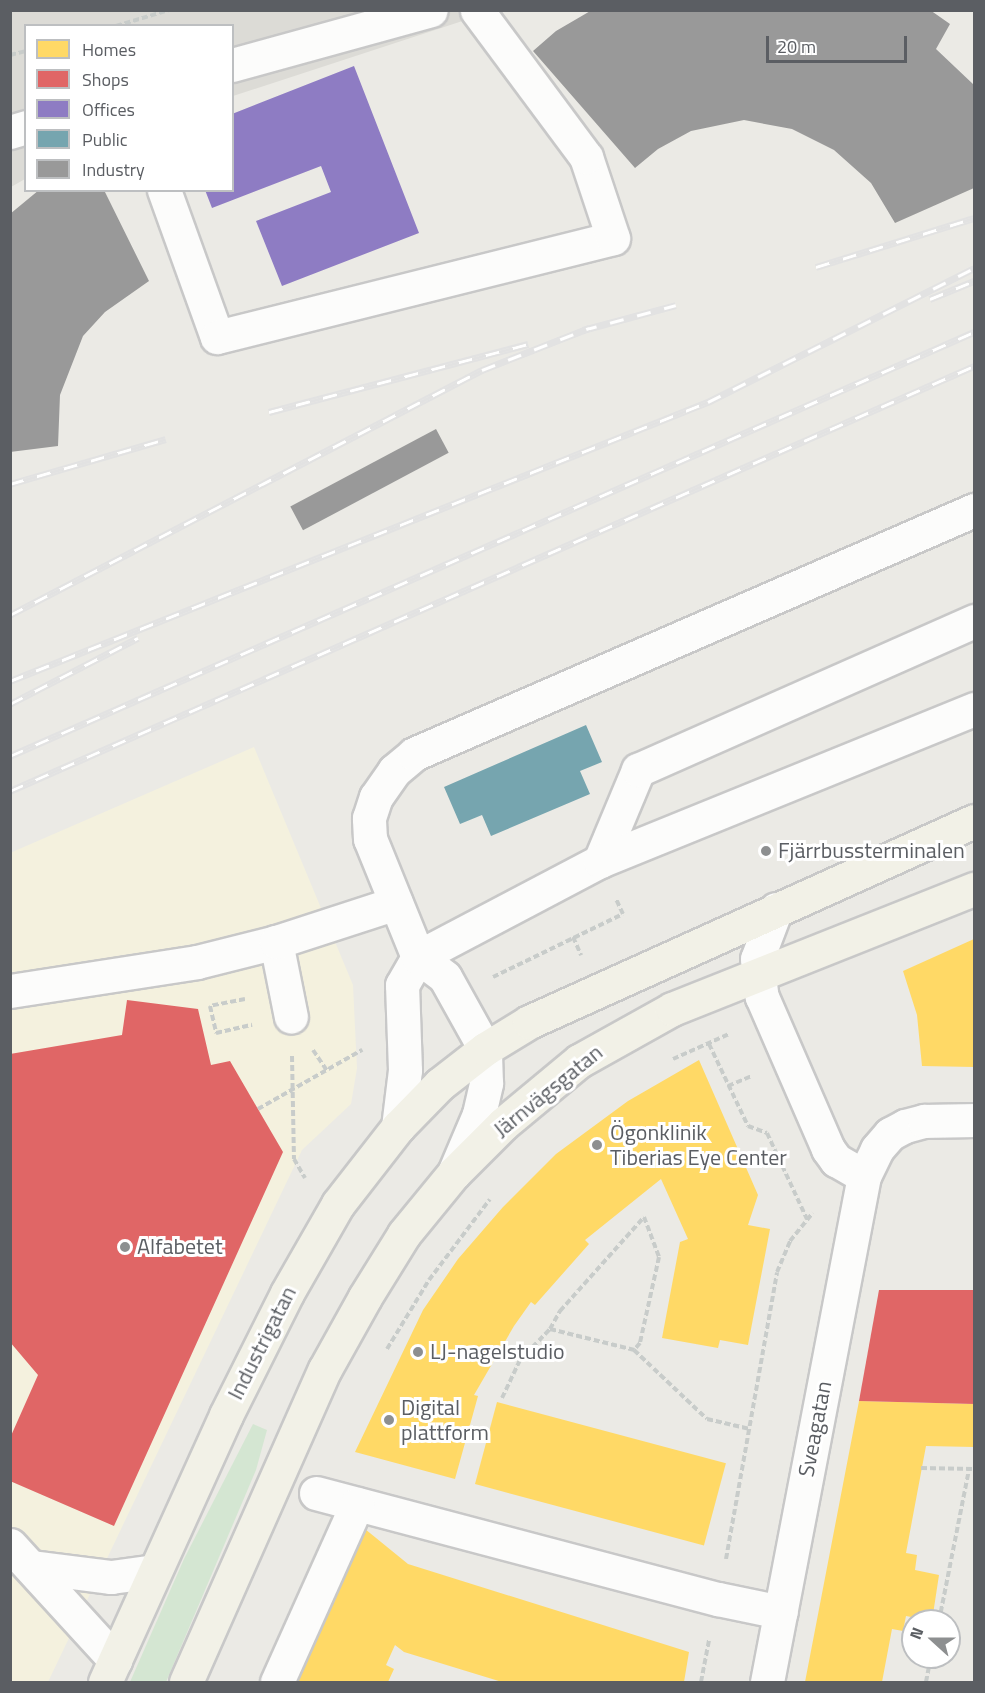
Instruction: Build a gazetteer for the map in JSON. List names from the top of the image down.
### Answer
{
  "streets": {
    "main road": ["Järnvägsgatan", "Industrigatan"],
    "street": ["Sveagatan"]
  },
  "places": [
    "Fjärrbussterminalen",
    "Ögonklinik Tiberias Eye Center",
    "Alfabetet",
    "LJ-nagelstudio",
    "Digital plattform"
  ],
  "legend": [
    "Homes",
    "Shops",
    "Offices",
    "Public",
    "Industry"
  ],
  "scale_bar": "20 m",
  "north": "left"
}
